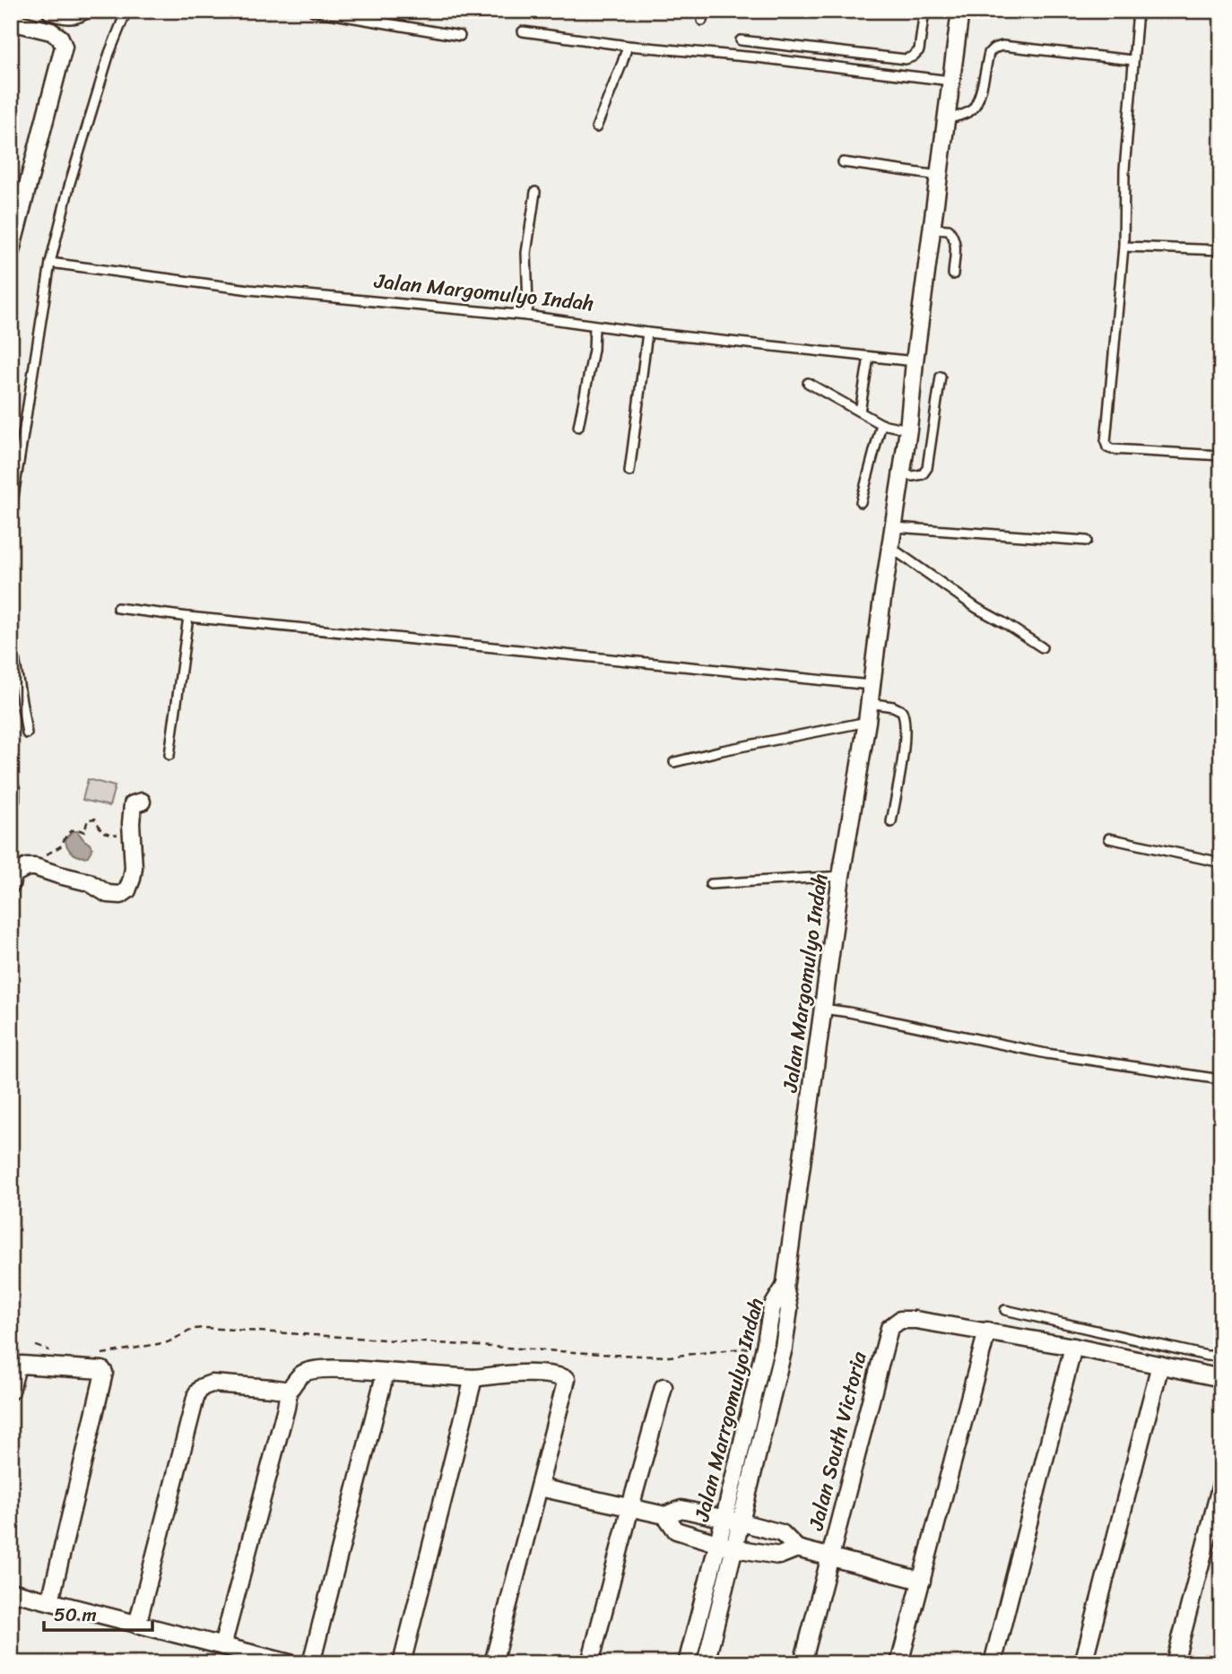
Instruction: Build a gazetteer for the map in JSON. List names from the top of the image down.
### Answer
{
  "streets": {
    "street": ["Jalan Margomulyo Indah", "Jalan Marrgomulyo Indah", "Jalan South Victoria"]
  },
  "crossings": [
    ["Jalan Margomulyo Indah", "Jalan Marrgomulyo Indah"]
  ],
  "scale_bar": "50 m"
}
